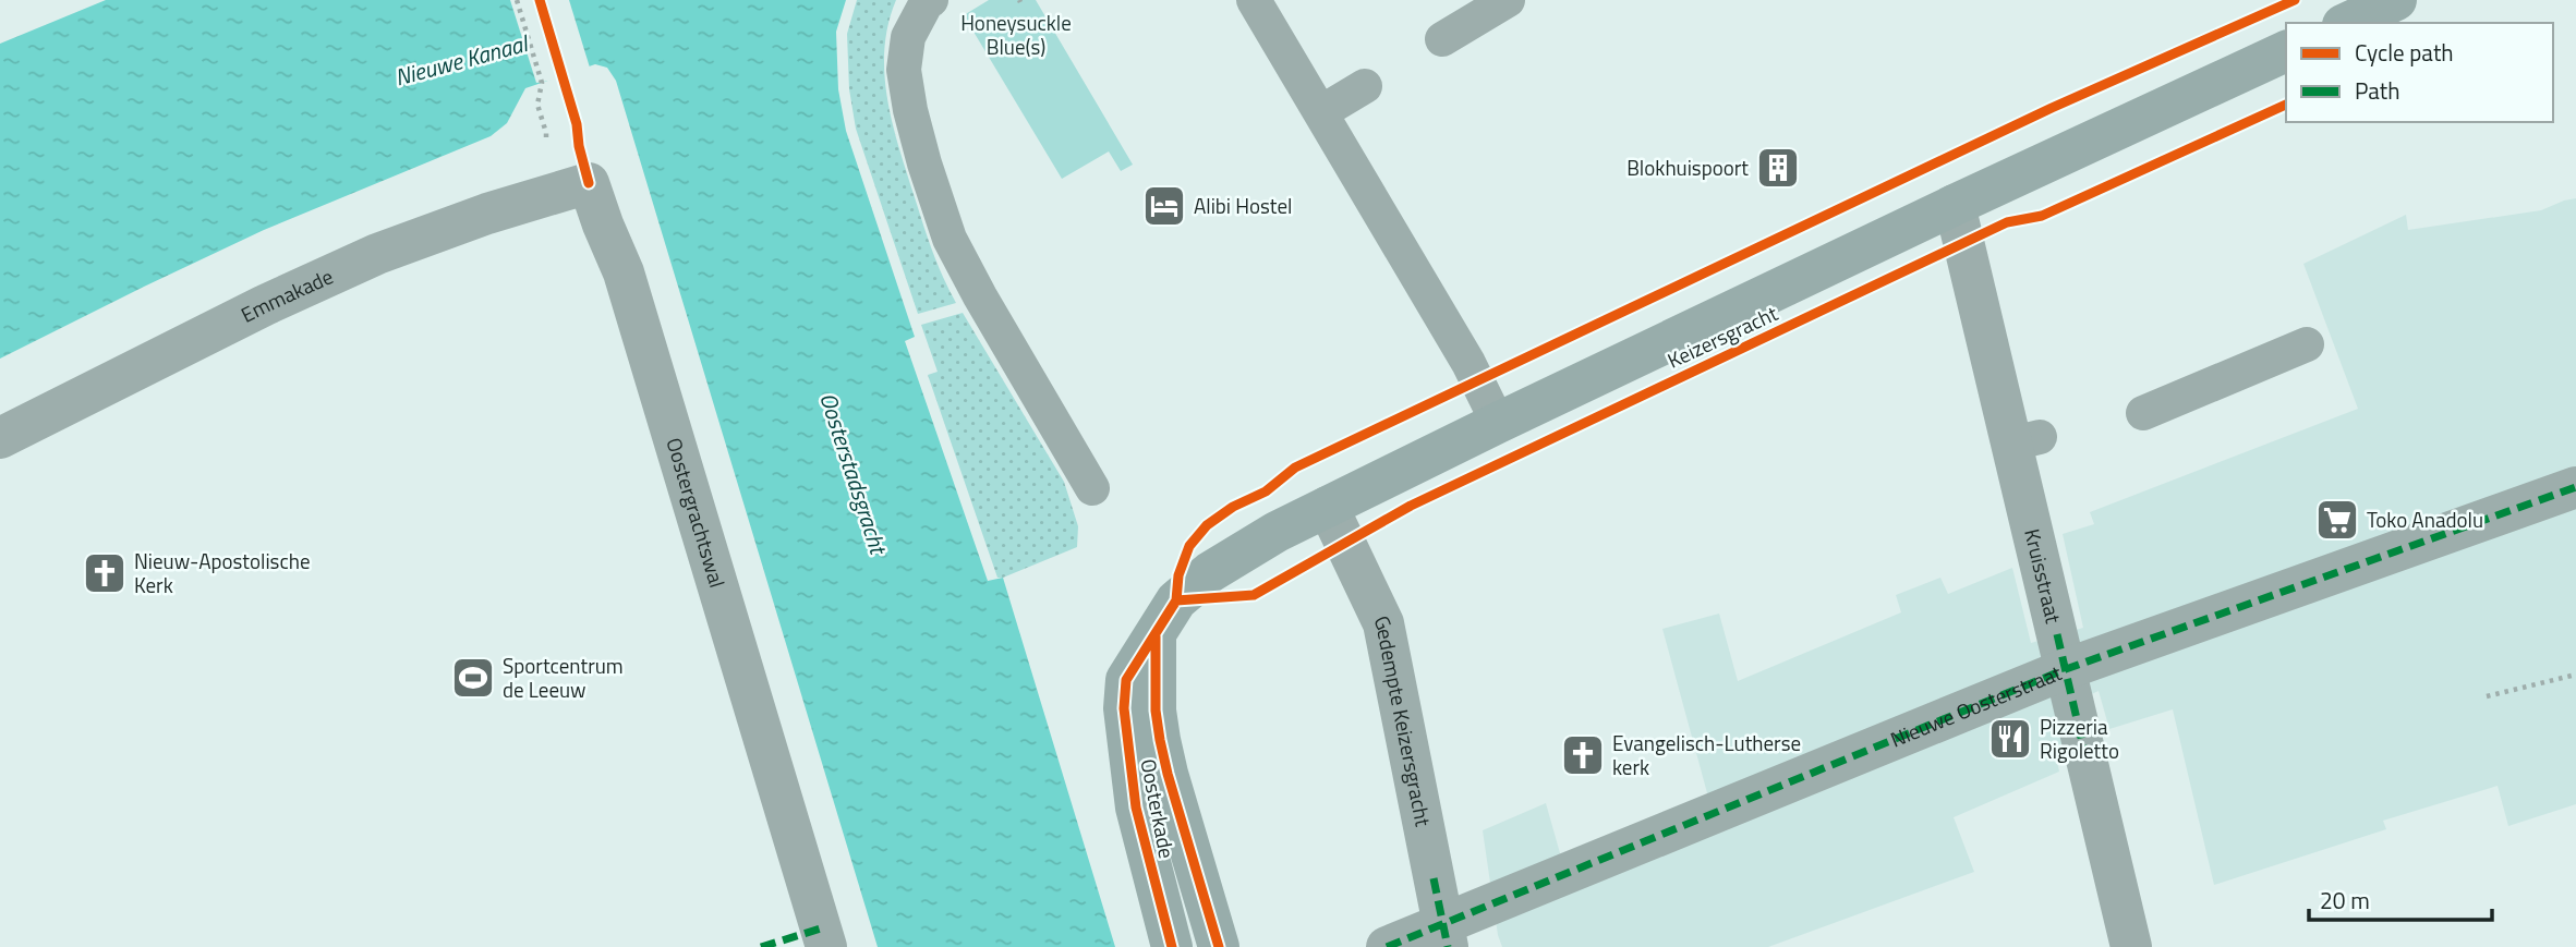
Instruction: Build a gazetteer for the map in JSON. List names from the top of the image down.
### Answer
{
  "streets": {
    "main road": ["Keizersgracht", "Oosterkade"],
    "street": [
      "Emmakade",
      "Oostergrachtswal",
      "Kruisstraat",
      "Nieuwe Oosterstraat",
      "Gedempte Keizersgracht"
    ]
  },
  "crossings": [
    ["Emmakade", "Oostergrachtswal"],
    ["Keizersgracht", "Kruisstraat"],
    ["Keizersgracht", "Gedempte Keizersgracht"],
    ["Keizersgracht", "Oosterkade"],
    ["Kruisstraat", "Nieuwe Oosterstraat"],
    ["Nieuwe Oosterstraat", "Gedempte Keizersgracht"]
  ],
  "water": ["Nieuwe Kanaal", "Oosterstadsgracht"],
  "parks": ["Honeysuckle Blue(s)"],
  "places": {
    "building": ["Blokhuispoort"],
    "hotel": ["Alibi Hostel"],
    "supermarket": ["Toko Anadolu"],
    "church": ["Nieuw-Apostolische Kerk", "Evangelisch-Lutherse kerk"],
    "sports": ["Sportcentrum de Leeuw"],
    "restaurant": ["Pizzeria Rigoletto"]
  },
  "legend": ["Cycle path", "Path"],
  "scale_bar": "20 m"
}
